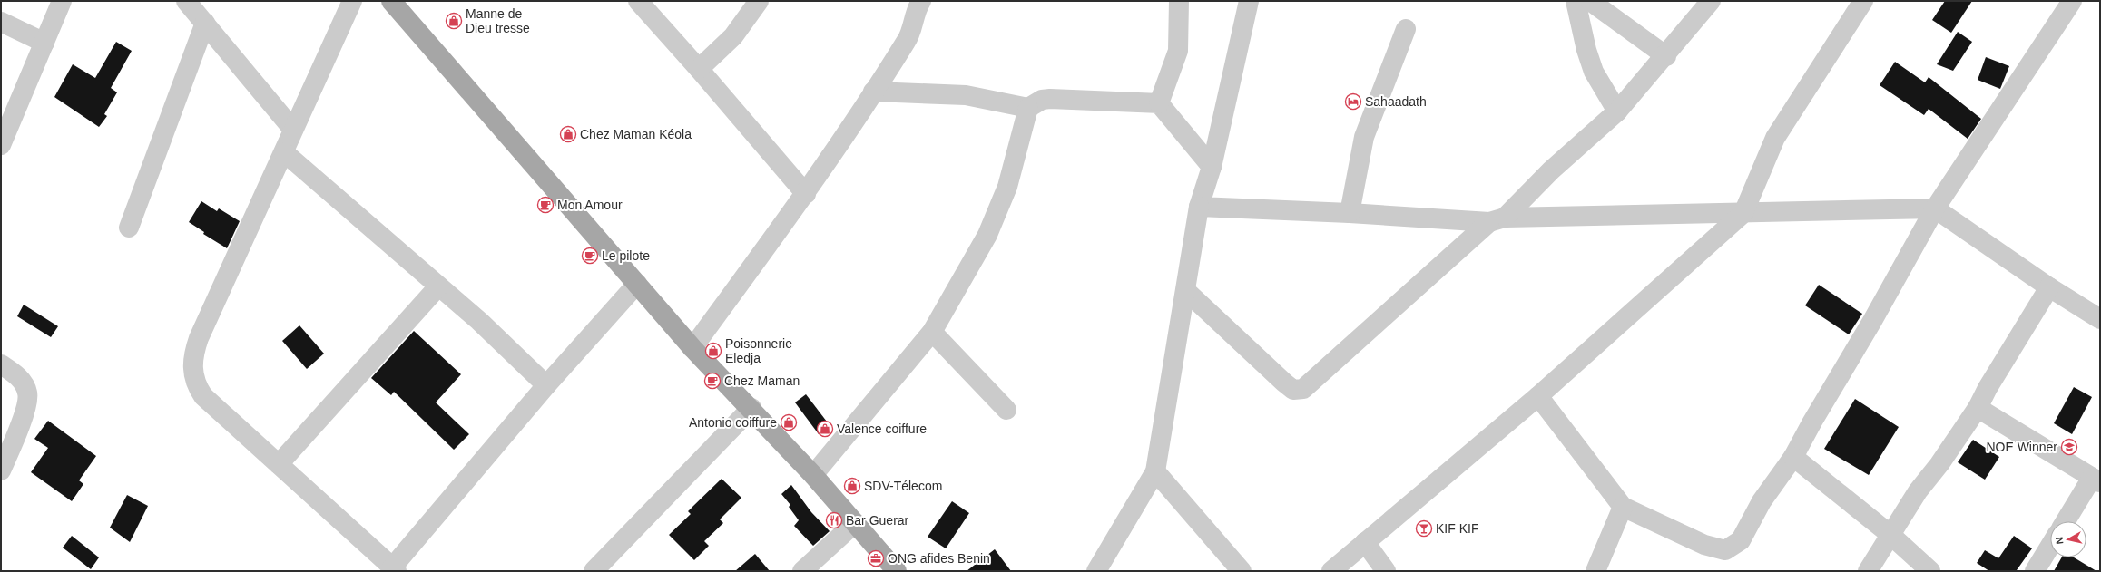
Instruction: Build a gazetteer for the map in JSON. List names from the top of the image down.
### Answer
{
  "places": {
    "shop": [
      "Manne de Dieu tresse",
      "Chez Maman Kéola",
      "Poisonnerie Eledja",
      "Antonio coiffure",
      "Valence coiffure",
      "SDV-Télecom"
    ],
    "hotel": ["Sahaadath"],
    "cafe": ["Mon Amour", "Le pilote", "Chez Maman"],
    "school or university": ["NOE Winner"],
    "restaurant": ["Bar Guerar"],
    "bar": ["KIF KIF"],
    "office": ["ONG afides Benin"]
  },
  "north": "left"
}
